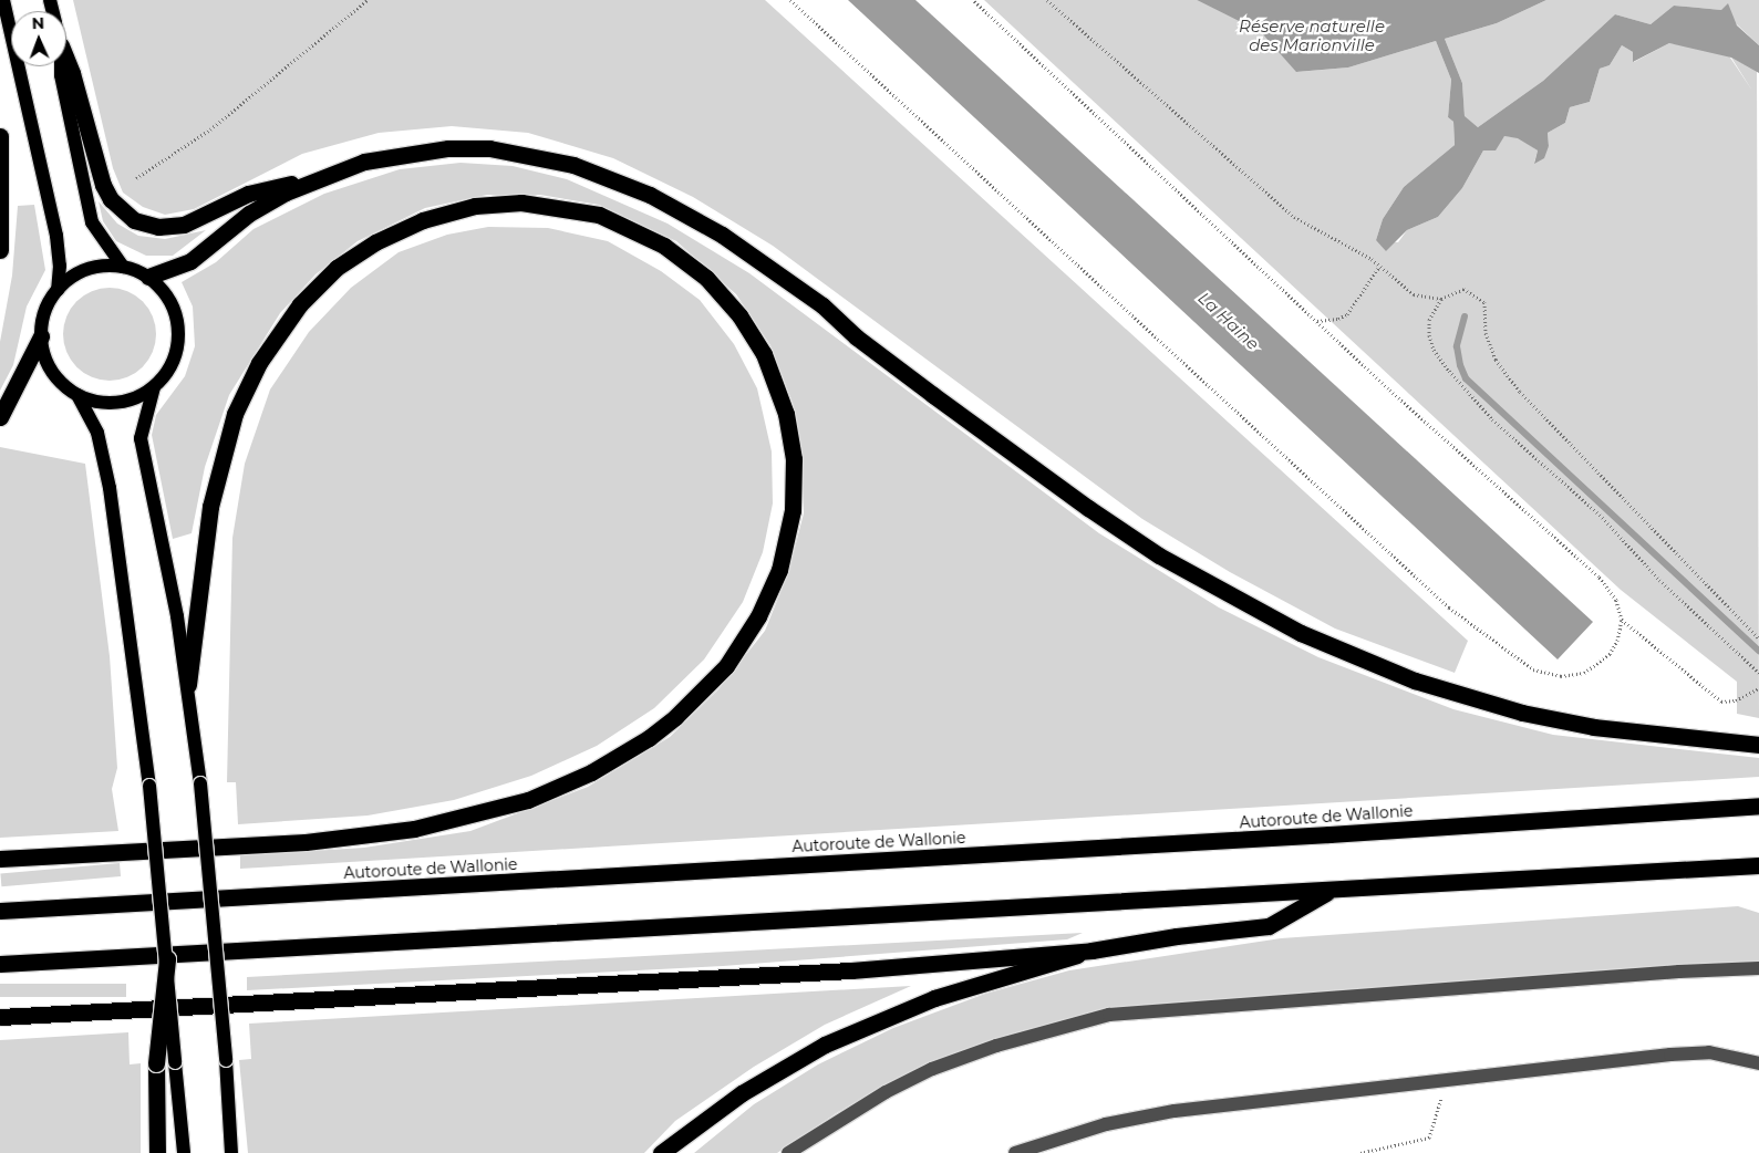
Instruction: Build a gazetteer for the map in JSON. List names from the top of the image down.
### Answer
{
  "streets": {
    "highway": ["Autoroute de Wallonie"]
  },
  "water": ["Réserve naturelle des Marionville", "La Haine"],
  "north": "top"
}
